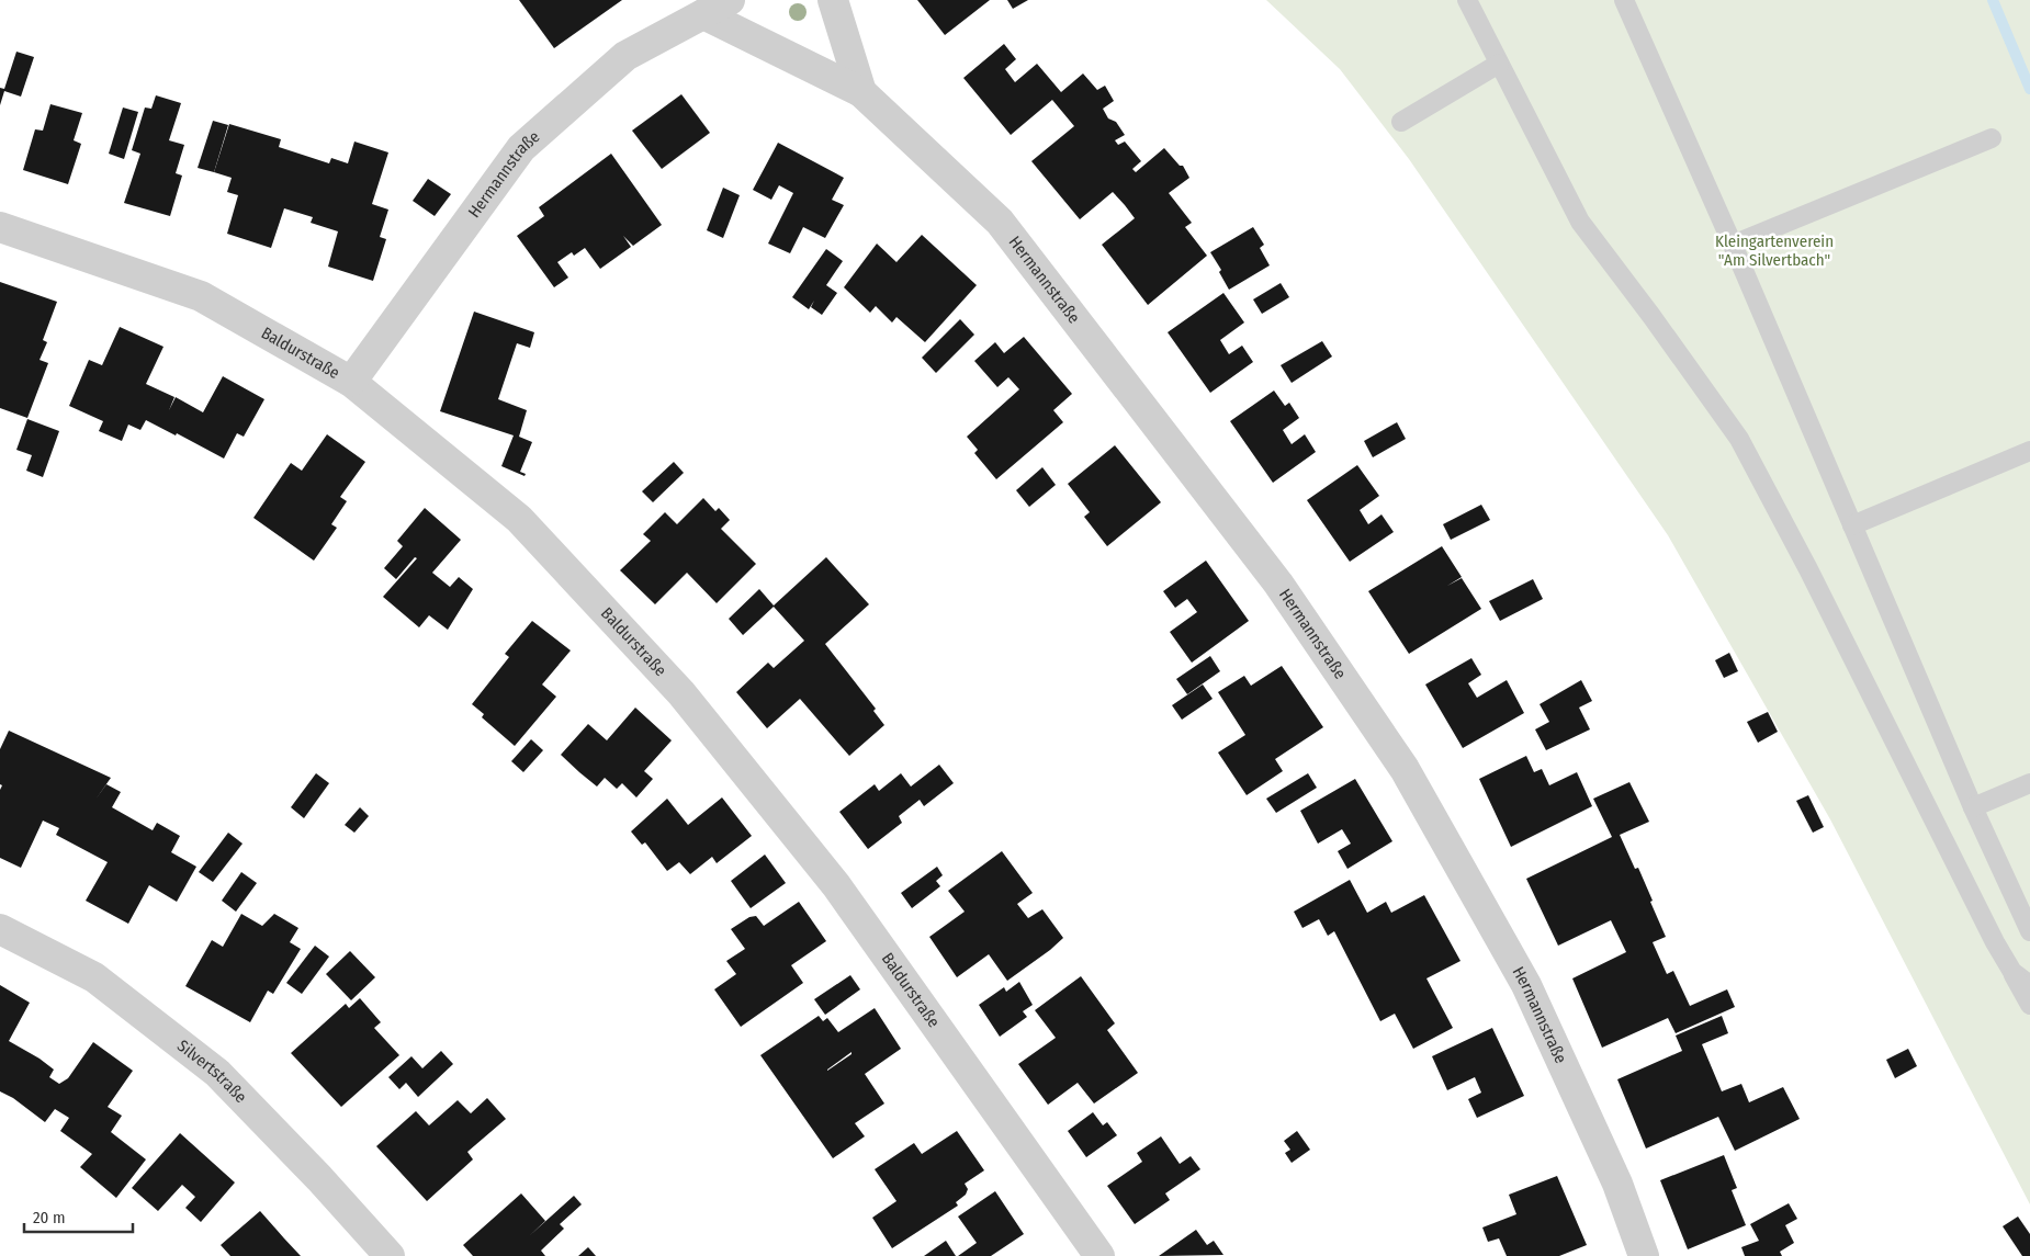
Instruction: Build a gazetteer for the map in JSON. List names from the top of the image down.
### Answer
{
  "streets": {
    "street": ["Hermannstraße", "Baldurstraße", "Silvertstraße"]
  },
  "crossings": [
    ["Hermannstraße", "Baldurstraße"]
  ],
  "parks": ["Kleingartenverein \"Am Silvertbach\""],
  "scale_bar": "20 m"
}
